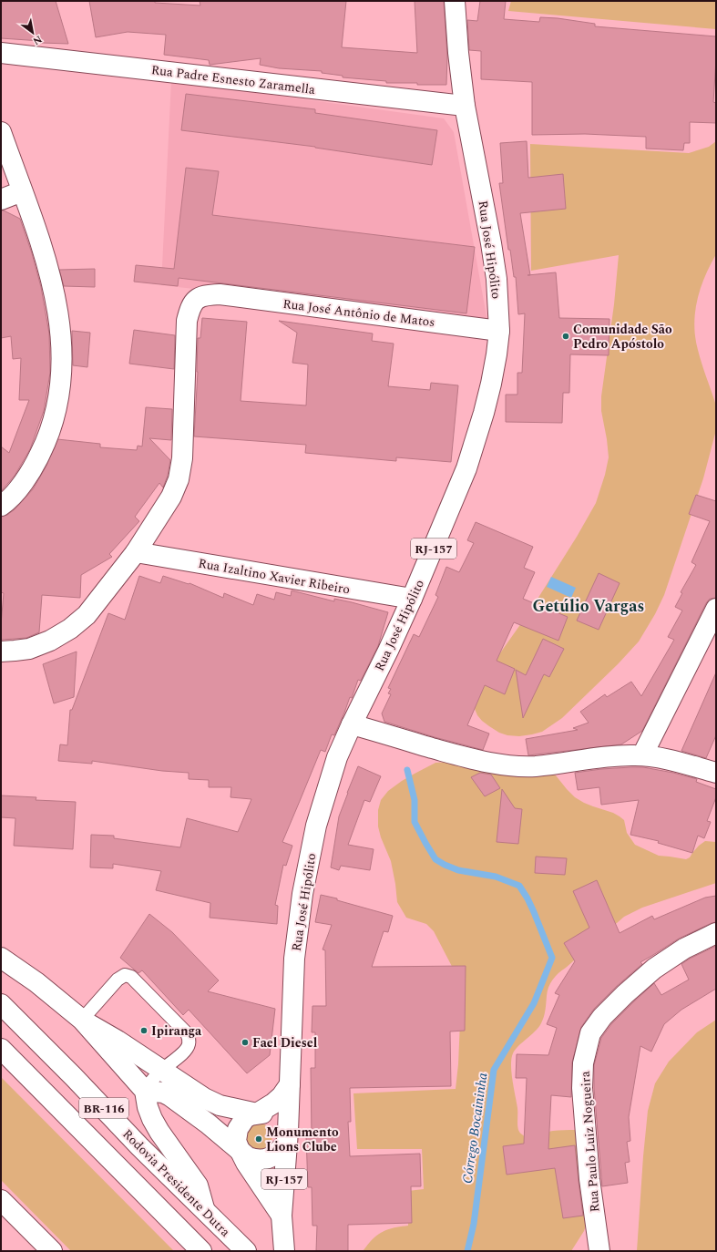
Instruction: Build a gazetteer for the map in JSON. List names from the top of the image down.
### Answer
{
  "streets": {
    "main road": [
      "Rua Padre Esnesto Zaramella",
      "Rua José Hipólito",
      "Rua José Antônio de Matos",
      "RJ-157",
      "Rua Izaltino Xavier Ribeiro",
      "BR-116",
      "Rua Paulo Luiz Nogueira",
      "Rodovia Presidente Dutra"
    ]
  },
  "crossings": [
    ["Rua Padre Esnesto Zaramella", "Rua José Hipólito"],
    ["Rua José Hipólito", "Rua José Antônio de Matos"],
    ["Rua José Hipólito", "Rua Izaltino Xavier Ribeiro"],
    ["Rua José Antônio de Matos", "Rua Izaltino Xavier Ribeiro"]
  ],
  "districts": ["Getúlio Vargas"],
  "water": ["Córrego Bocaininha"],
  "places": [
    "Comunidade São Pedro Apóstolo",
    "Ipiranga",
    "Fael Diesel",
    "Monumento Lions Clube"
  ],
  "north": "bottom right"
}
